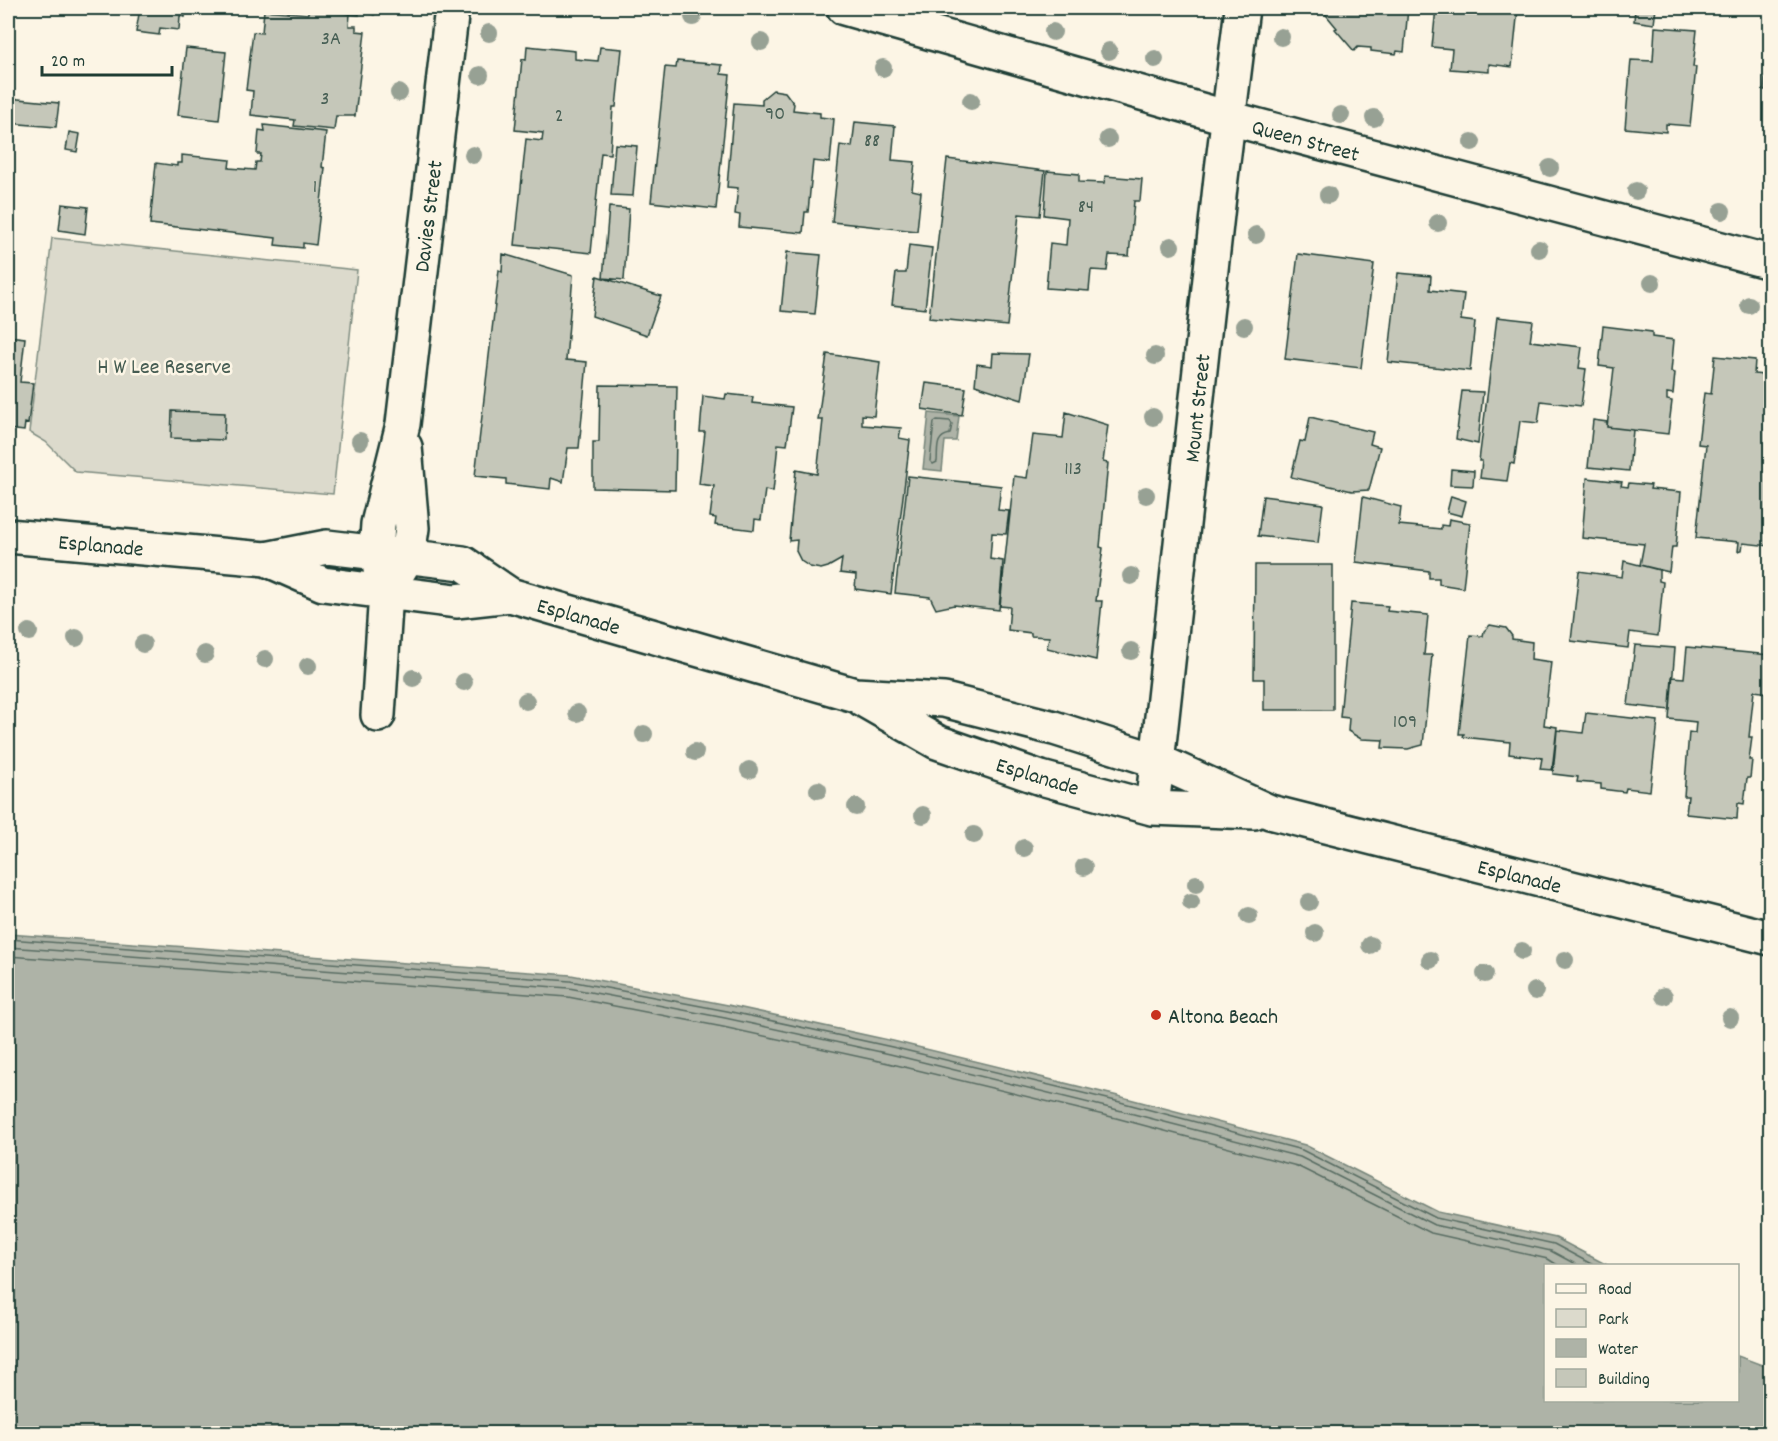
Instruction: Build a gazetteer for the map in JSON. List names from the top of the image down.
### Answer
{
  "streets": {
    "street": [
      "Queen Street",
      "Davies Street",
      "Mount Street",
      "Esplanade"
    ]
  },
  "crossings": [
    ["Queen Street", "Mount Street"],
    ["Davies Street", "Esplanade"],
    ["Mount Street", "Esplanade"]
  ],
  "parks": ["H W Lee Reserve"],
  "places": ["Altona Beach"],
  "house_numbers": [
    "3A",
    "3",
    "90",
    "2",
    "88",
    "1",
    "84",
    "113",
    "109"
  ],
  "legend": [
    "Road",
    "Park",
    "Water",
    "Building"
  ],
  "scale_bar": "20 m"
}
